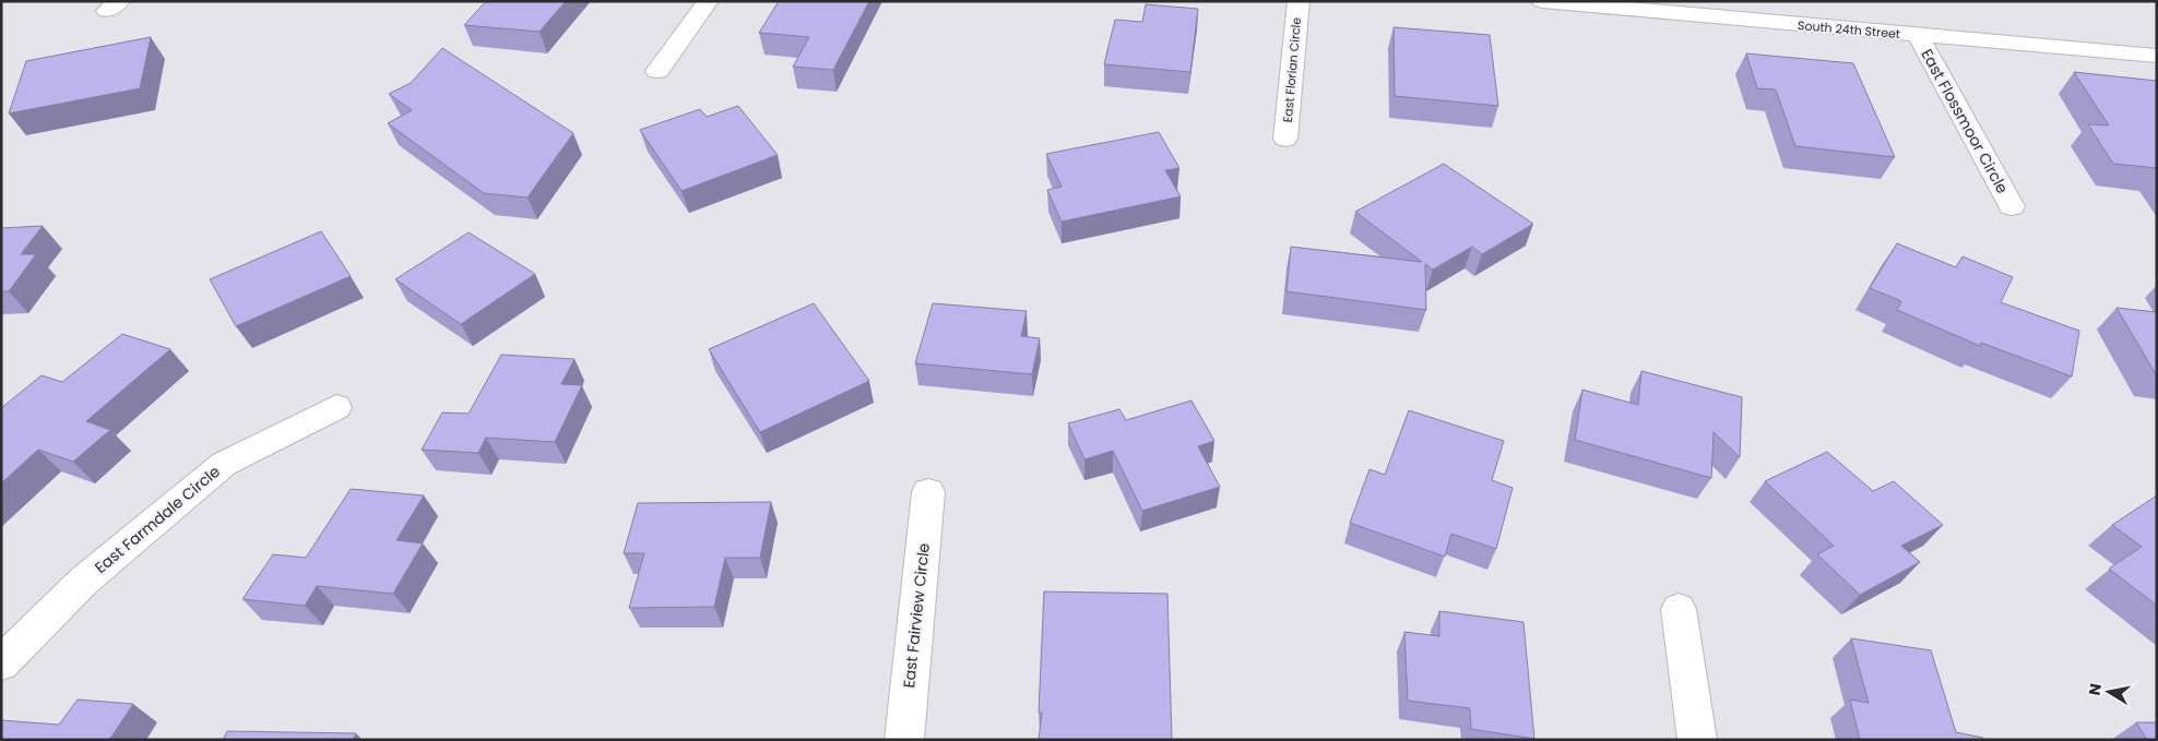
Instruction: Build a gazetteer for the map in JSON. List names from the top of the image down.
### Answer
{
  "streets": {
    "street": [
      "South 24th Street",
      "East Florian Circle",
      "East Flossmoor Circle",
      "East Farmdale Circle",
      "East Fairview Circle"
    ]
  },
  "crossings": [
    ["South 24th Street", "East Flossmoor Circle"]
  ],
  "north": "left"
}
